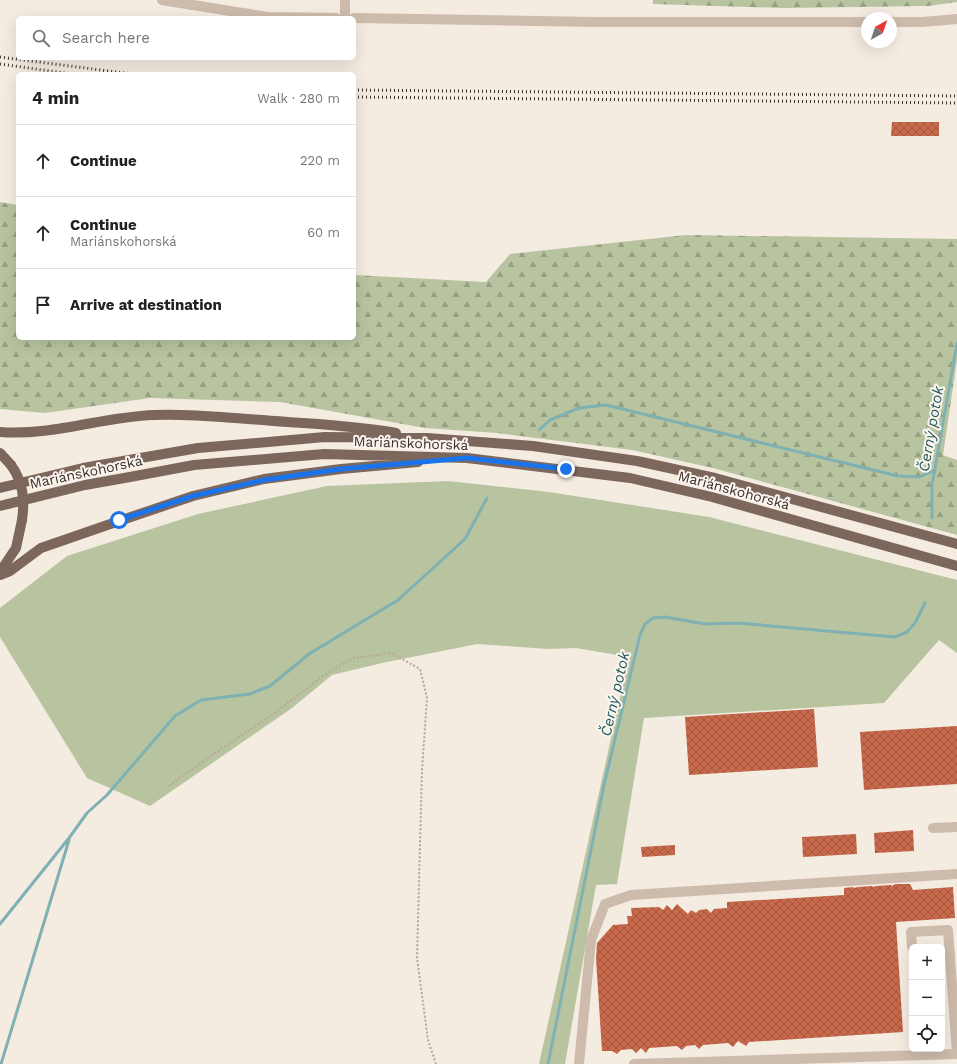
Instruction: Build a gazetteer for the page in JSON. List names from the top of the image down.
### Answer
{
  "streets": {
    "main road": ["Mariánskohorská"]
  },
  "water": ["Černý potok"],
  "north": "top right",
  "page": {
    "search": "Search here",
    "heading": ["4 min", "Walk · 280 m"],
    "list": [
      ["Continue", "220 m"],
      ["Continue", "Mariánskohorská", "60 m"],
      "Arrive at destination"
    ],
    "map_buttons": ["+", "−"]
  }
}
